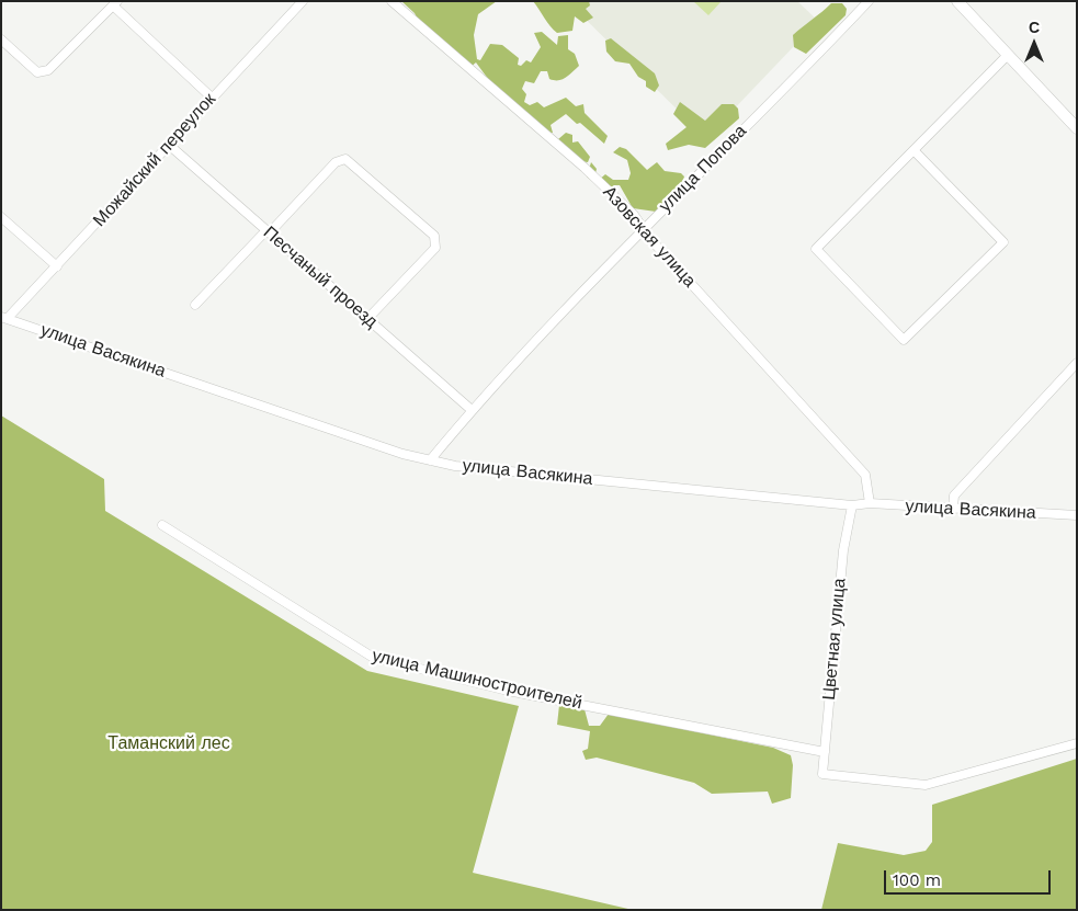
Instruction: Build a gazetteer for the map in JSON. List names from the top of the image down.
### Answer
{
  "streets": {
    "street": [
      "Можайский переулок",
      "улица Попова",
      "Азовская улица",
      "Песчаный проезд",
      "улица Васякина",
      "Цветная улица",
      "улица Машиностроителей"
    ]
  },
  "crossings": [
    ["Можайский переулок", "Песчаный проезд"],
    ["Можайский переулок", "улица Васякина"],
    ["улица Попова", "Азовская улица"],
    ["улица Попова", "Песчаный проезд"],
    ["улица Попова", "улица Васякина"],
    ["Азовская улица", "улица Васякина"],
    ["улица Васякина", "Цветная улица"],
    ["Цветная улица", "улица Машиностроителей"]
  ],
  "parks": ["Таманский лес"],
  "scale_bar": "100 m",
  "north": "top"
}
